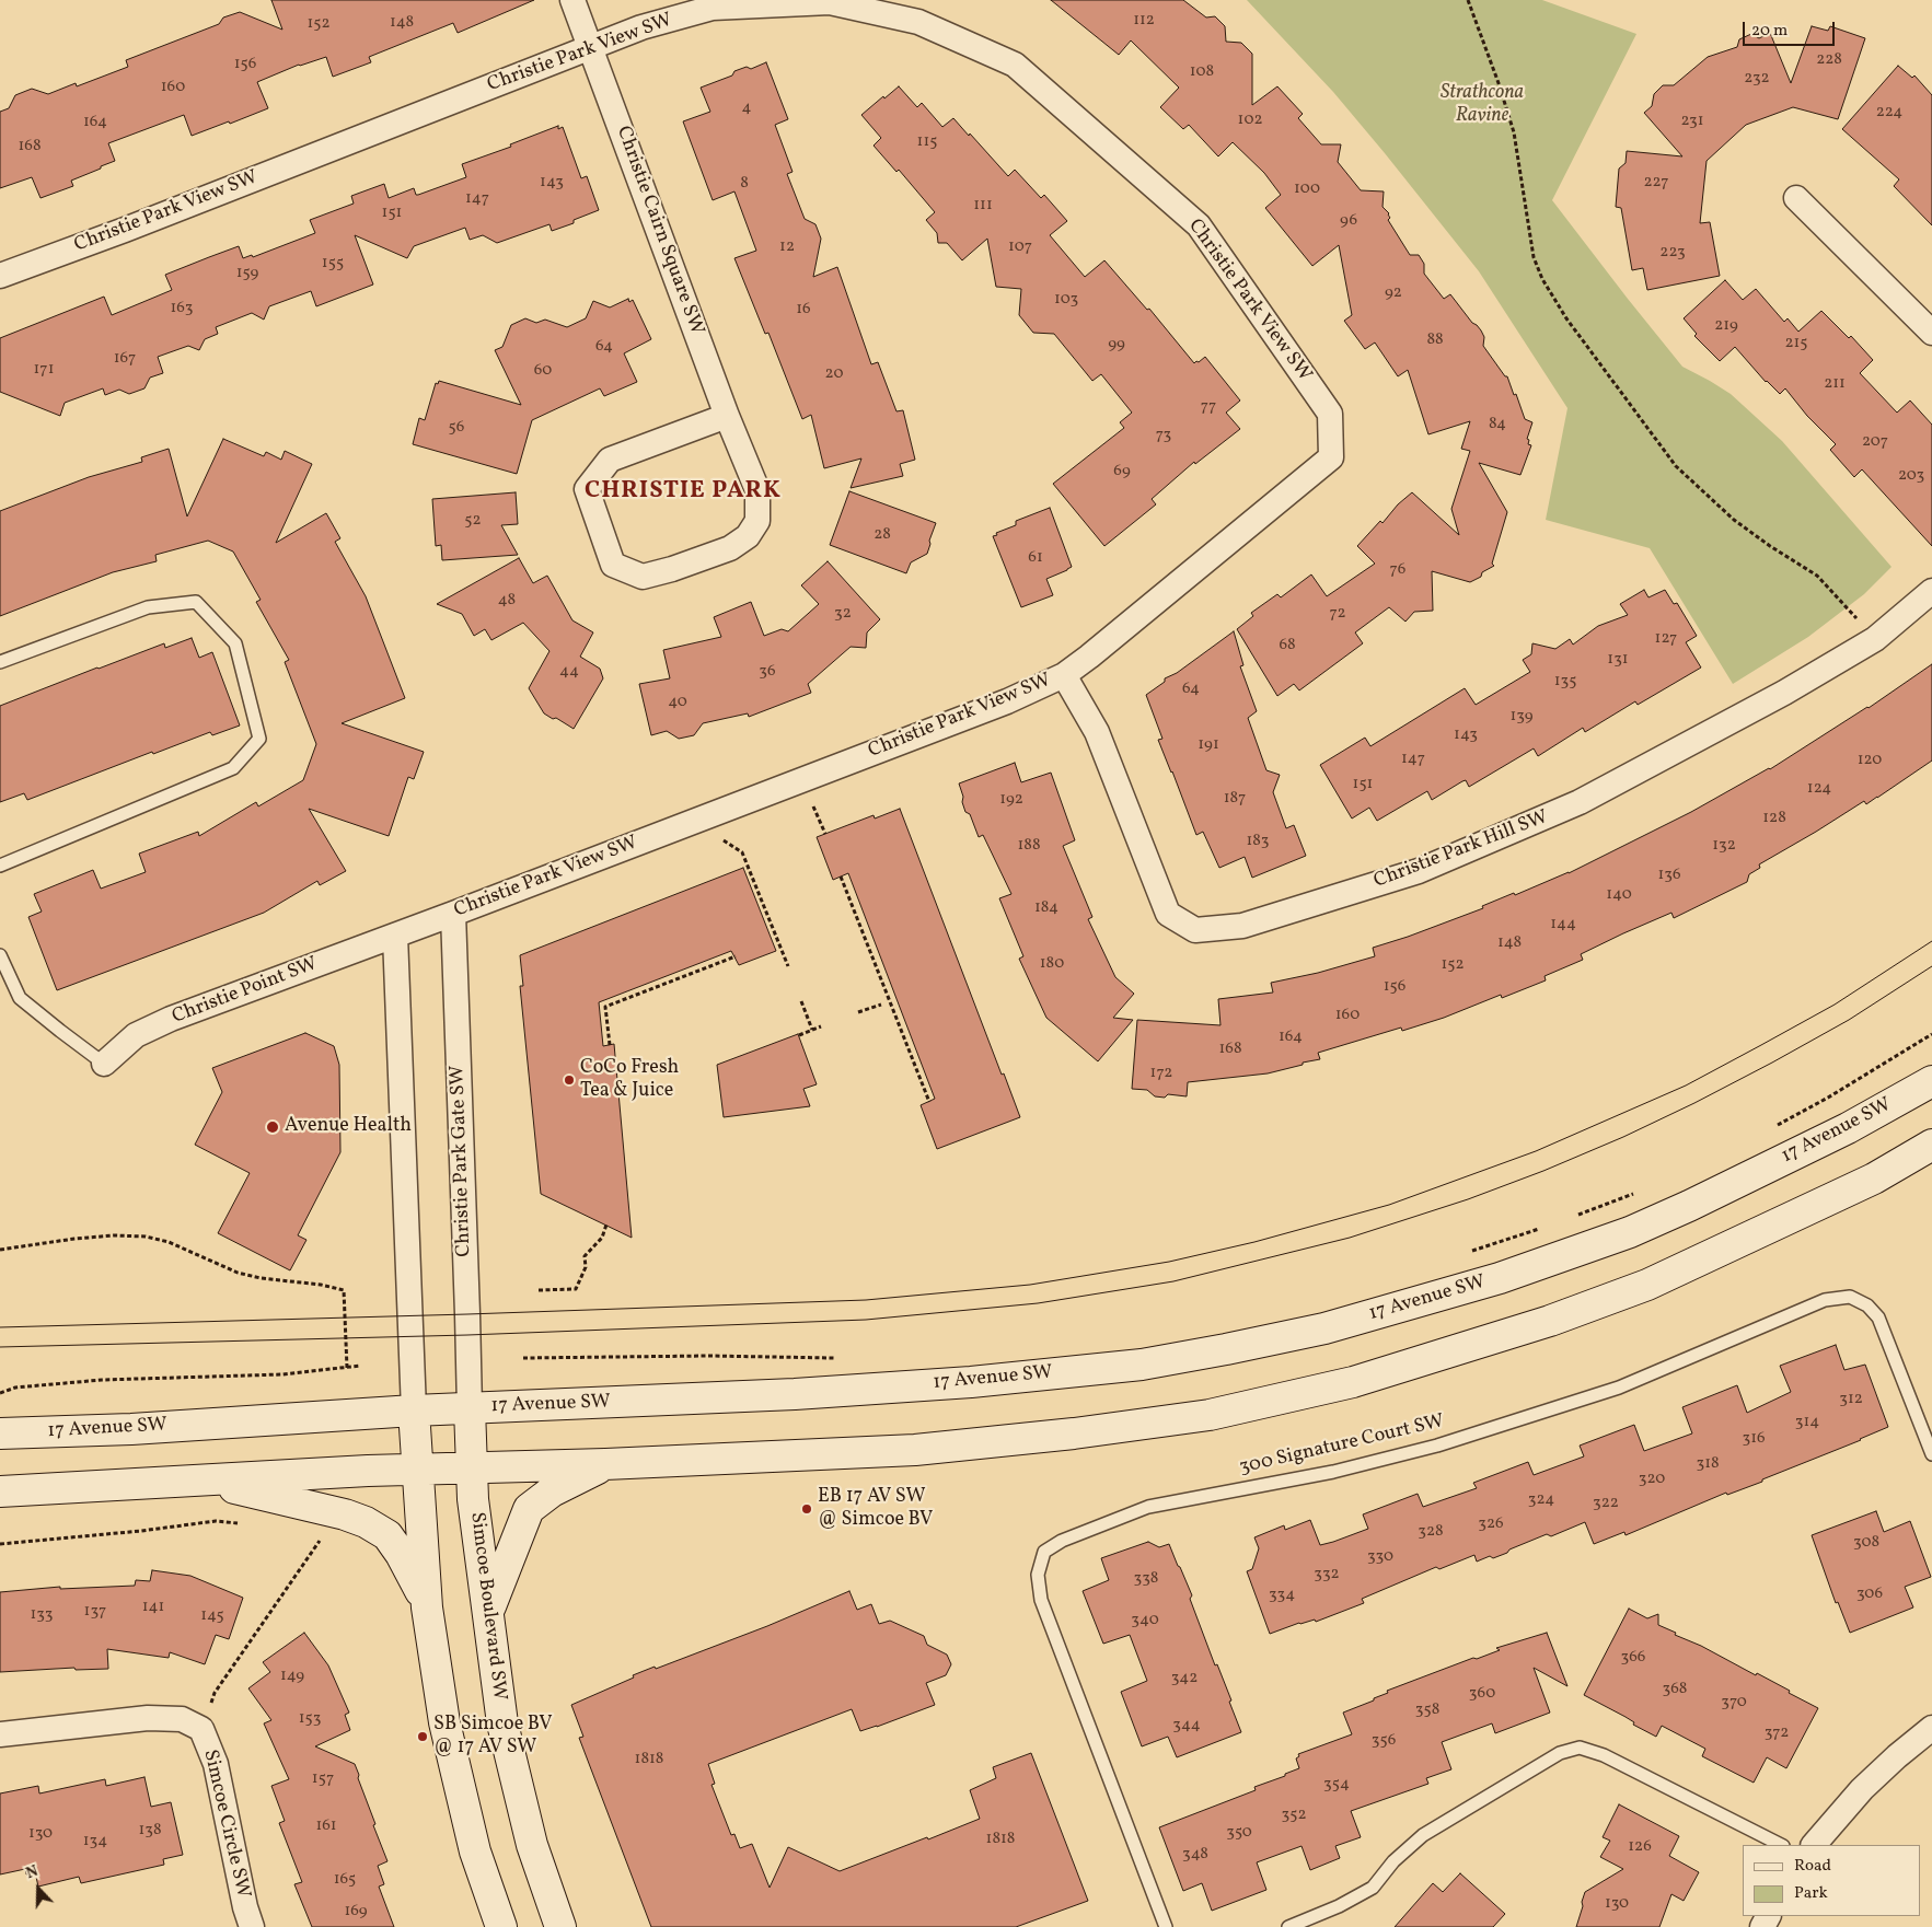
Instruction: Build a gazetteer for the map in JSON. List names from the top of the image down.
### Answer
{
  "streets": {
    "main road": ["17 Avenue SW", "Simcoe Boulevard SW"],
    "street": [
      "Christie Park View SW",
      "Christie Cairn Square SW",
      "Christie Park Hill SW",
      "Christie Point SW",
      "Christie Park Gate SW",
      "Simcoe Circle SW"
    ],
    "lane": ["300 Signature Court SW"]
  },
  "crossings": [
    ["Christie Park View SW", "Christie Cairn Square SW"],
    ["Christie Park View SW", "Christie Park Hill SW"],
    ["Christie Park View SW", "Christie Point SW"],
    ["Christie Park View SW", "Christie Park Gate SW"],
    ["17 Avenue SW", "Christie Park Gate SW"],
    ["17 Avenue SW", "Simcoe Boulevard SW"],
    ["Christie Park Gate SW", "Simcoe Boulevard SW"]
  ],
  "districts": ["CHRISTIE PARK"],
  "parks": ["Strathcona Ravine"],
  "places": [
    "CoCo Fresh Tea & Juice",
    "Avenue Health",
    "EB 17 AV SW @ Simcoe BV",
    "SB Simcoe BV @ 17 AV SW"
  ],
  "house_numbers": [
    "112",
    "148",
    "152",
    "228",
    "156",
    "108",
    "232",
    "160",
    "4",
    "224",
    "102",
    "231",
    "164",
    "115",
    "168",
    "143",
    "227",
    "8",
    "100",
    "147",
    "111",
    "151",
    "96",
    "12",
    "107",
    "223",
    "155",
    "159",
    "92",
    "103",
    "163",
    "16",
    "219",
    "88",
    "215",
    "99",
    "64",
    "167",
    "171",
    "60",
    "20",
    "211",
    "77",
    "84",
    "56",
    "73",
    "207",
    "69",
    "203",
    "52",
    "28",
    "61",
    "76",
    "48",
    "32",
    "72",
    "127",
    "68",
    "131",
    "44",
    "36",
    "135",
    "64",
    "40",
    "139",
    "143",
    "191",
    "147",
    "120",
    "151",
    "124",
    "187",
    "192",
    "128",
    "183",
    "188",
    "132",
    "136",
    "140",
    "184",
    "144",
    "148",
    "180",
    "152",
    "156",
    "160",
    "164",
    "168",
    "172",
    "312",
    "314",
    "316",
    "318",
    "320",
    "324",
    "322",
    "326",
    "328",
    "308",
    "330",
    "332",
    "338",
    "306",
    "334",
    "141",
    "137",
    "133",
    "145",
    "340",
    "366",
    "149",
    "342",
    "368",
    "360",
    "370",
    "358",
    "153",
    "344",
    "372",
    "356",
    "1818",
    "157",
    "354",
    "352",
    "161",
    "138",
    "350",
    "130",
    "1818",
    "134",
    "126",
    "348",
    "165",
    "130",
    "169"
  ],
  "legend": ["Road", "Park"],
  "scale_bar": "20 m",
  "north": "top"
}
